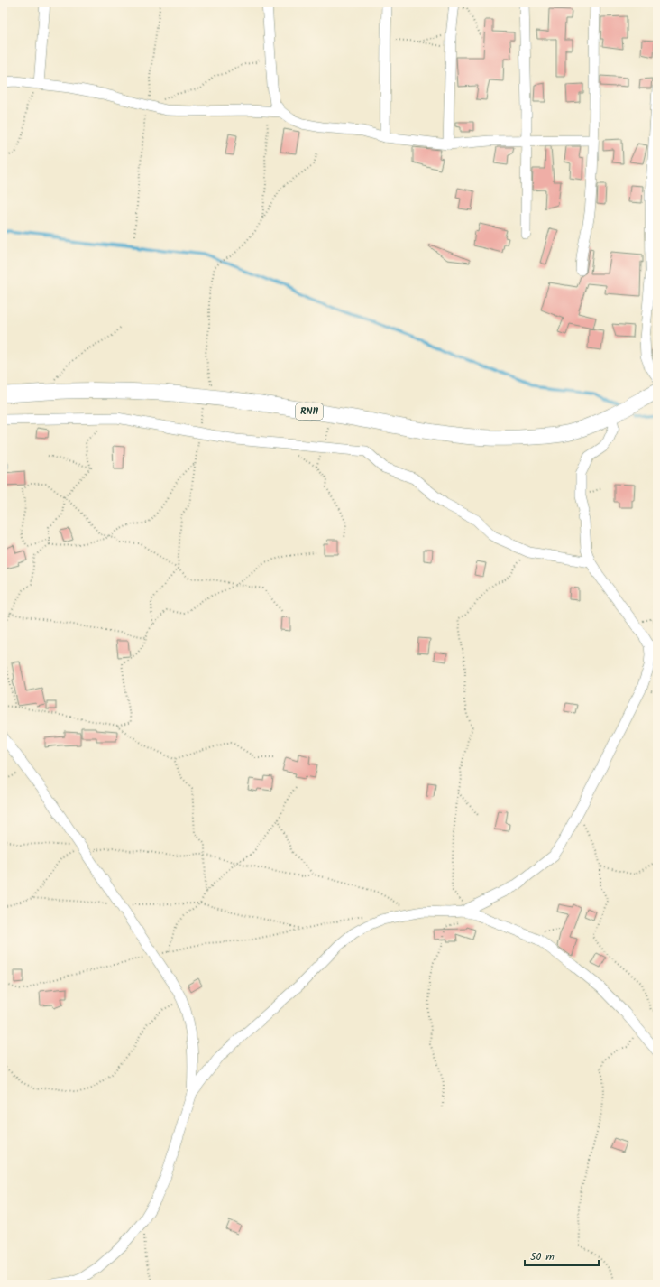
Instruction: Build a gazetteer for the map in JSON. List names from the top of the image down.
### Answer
{
  "streets": {
    "main road": ["RN11"]
  },
  "scale_bar": "50 m"
}
